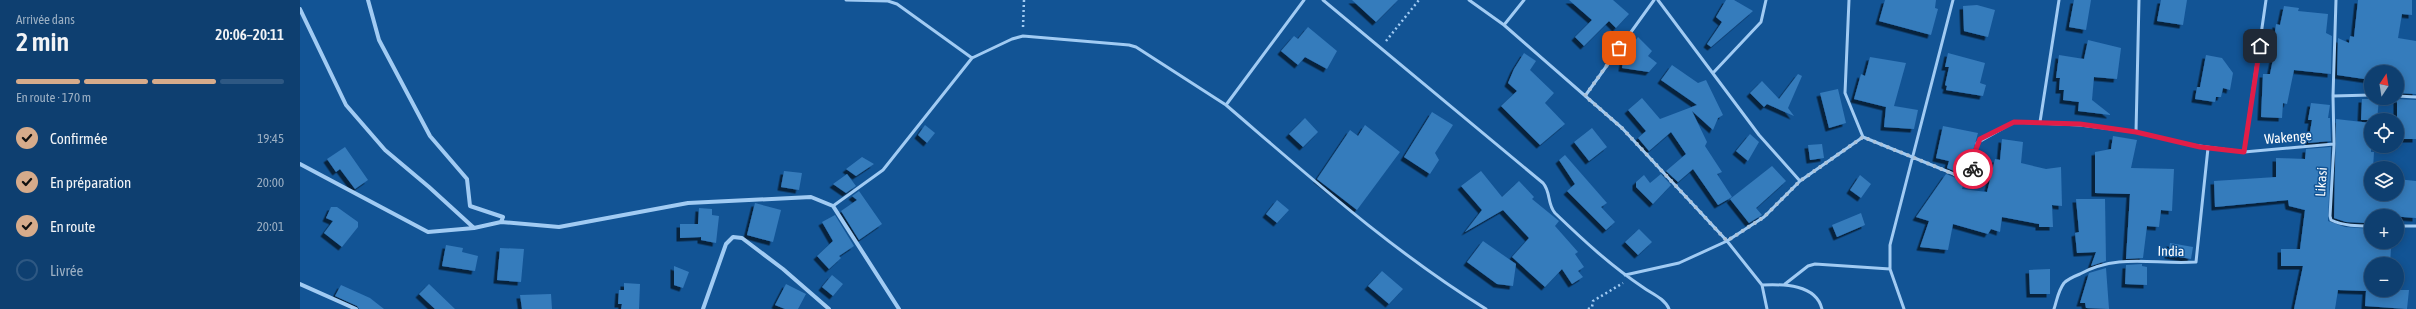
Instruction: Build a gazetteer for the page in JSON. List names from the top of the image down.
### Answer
{
  "streets": {
    "lane": ["Wakenge", "Likasi", "India"]
  },
  "crossings": [
    ["Wakenge", "Likasi"],
    ["Wakenge", "India"]
  ],
  "north": "top",
  "page": {
    "heading": ["2 min", "Arrivée dans", "20:06–20:11"],
    "map_buttons": ["+", "−"],
    "bar": "En route · 170 m",
    "list": [
      ["Confirmée", "19:45"],
      ["En préparation", "20:00"],
      ["En route", "20:01"],
      "Livrée"
    ]
  }
}
